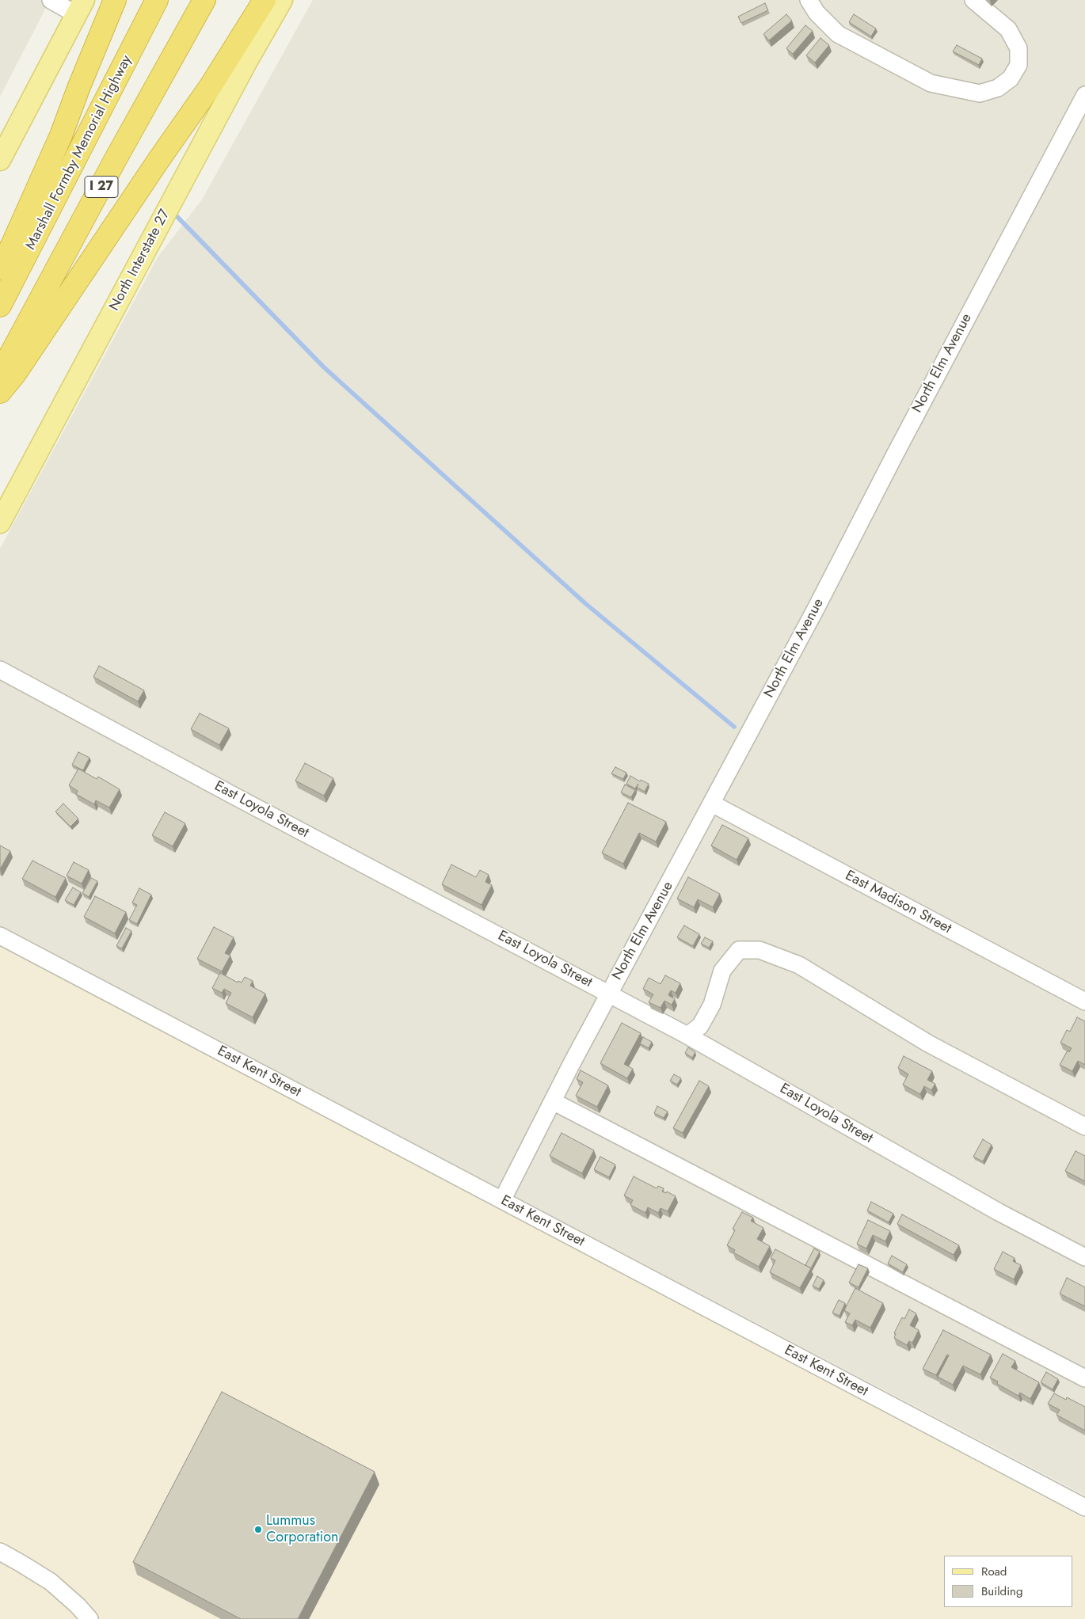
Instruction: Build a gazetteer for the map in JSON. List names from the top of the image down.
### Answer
{
  "streets": {
    "highway": ["Marshall Formby Memorial Highway", "I 27"],
    "main road": ["North Interstate 27"],
    "street": [
      "North Elm Avenue",
      "East Loyola Street",
      "East Madison Street",
      "East Kent Street"
    ]
  },
  "crossings": [
    ["North Elm Avenue", "East Loyola Street"],
    ["North Elm Avenue", "East Madison Street"],
    ["North Elm Avenue", "East Kent Street"]
  ],
  "places": ["Lummus Corporation"],
  "legend": ["Road", "Building"]
}
